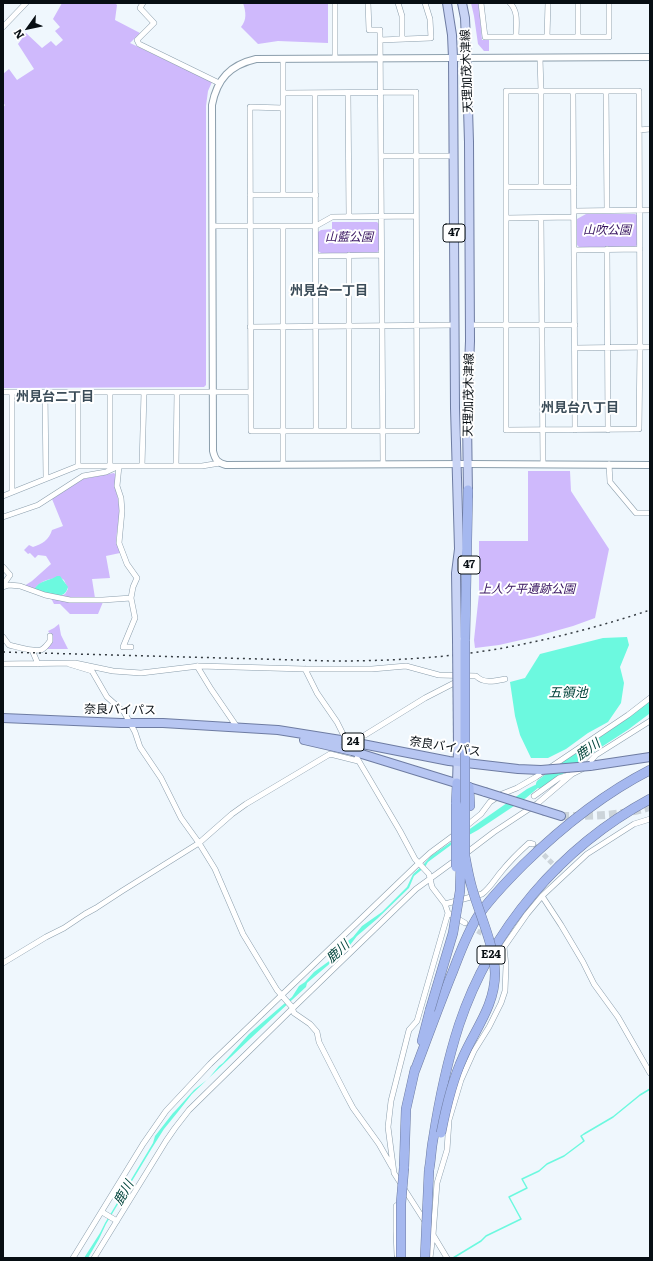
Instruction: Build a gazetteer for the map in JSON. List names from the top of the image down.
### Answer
{
  "streets": {
    "highway": ["奈良バイパス", "24", "E24"],
    "main road": ["天理加茂木津線", "47"]
  },
  "districts": ["州見台一丁目", "州見台二丁目", "州見台八丁目"],
  "water": ["五領池", "鹿川"],
  "parks": ["山吹公園", "山藍公園", "上人ケ平遺跡公園"],
  "north": "bottom left"
}
